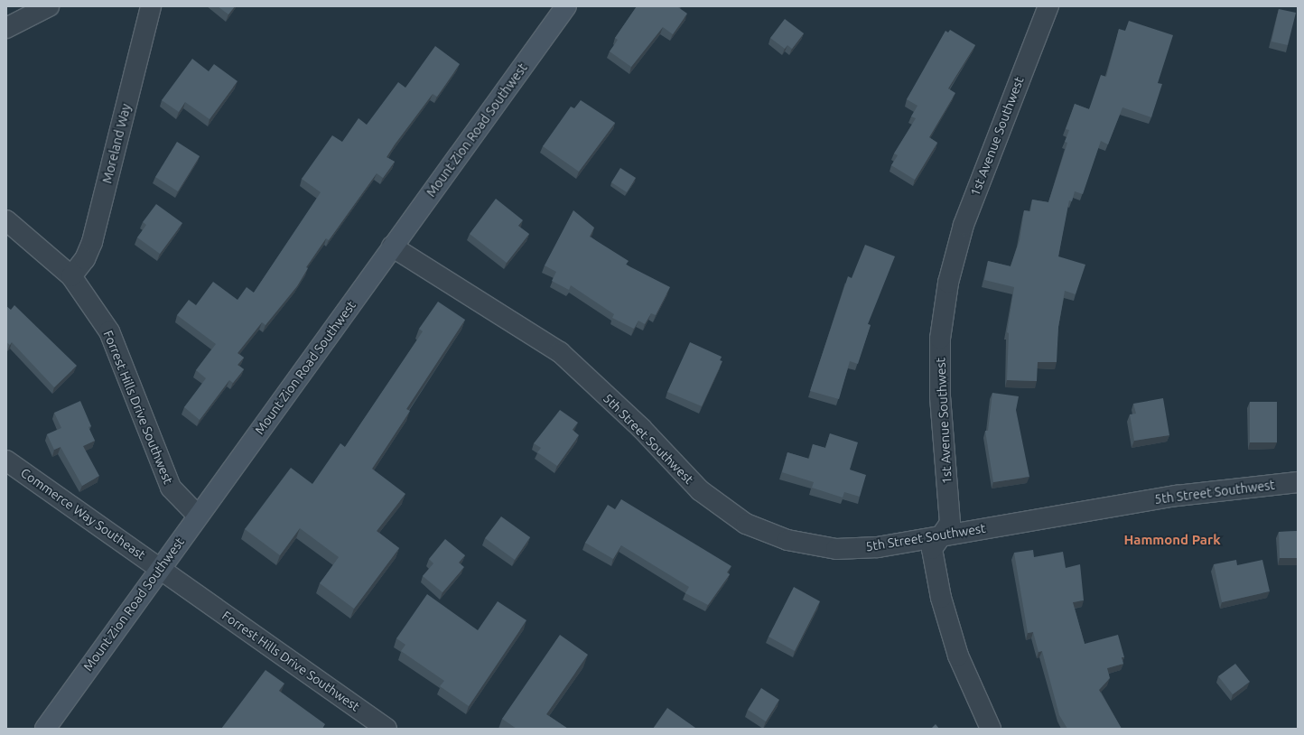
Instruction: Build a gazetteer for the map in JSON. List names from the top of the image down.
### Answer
{
  "streets": {
    "street": [
      "Mount Zion Road Southwest",
      "1st Avenue Southwest",
      "Moreland Way",
      "Forrest Hills Drive Southwest",
      "5th Street Southwest",
      "Commerce Way Southeast"
    ]
  },
  "crossings": [
    ["Mount Zion Road Southwest", "Forrest Hills Drive Southwest"],
    ["Mount Zion Road Southwest", "5th Street Southwest"],
    ["Mount Zion Road Southwest", "Commerce Way Southeast"],
    ["1st Avenue Southwest", "5th Street Southwest"],
    ["Moreland Way", "Forrest Hills Drive Southwest"],
    ["Forrest Hills Drive Southwest", "Commerce Way Southeast"]
  ],
  "districts": ["Hammond Park"]
}
